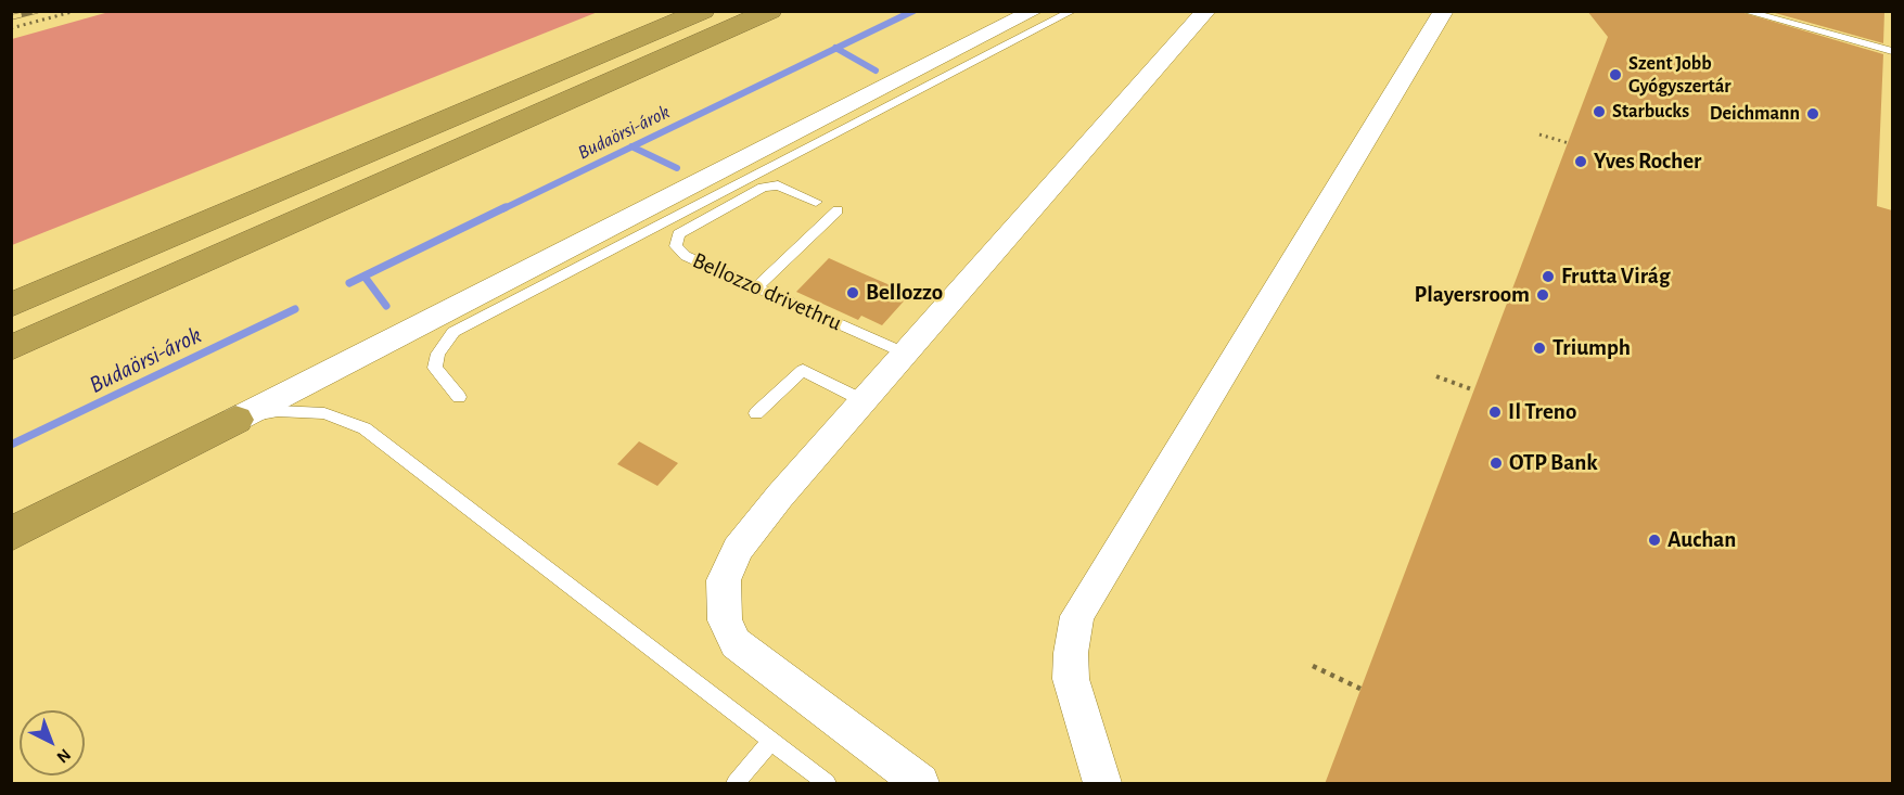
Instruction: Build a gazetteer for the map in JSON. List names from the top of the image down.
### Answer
{
  "streets": {
    "lane": ["Bellozzo drivethru"]
  },
  "water": ["Budaörsi-árok"],
  "places": [
    "Szent Jobb Gyógyszertár",
    "Starbucks",
    "Deichmann",
    "Yves Rocher",
    "Frutta Virág",
    "Bellozzo",
    "Playersroom",
    "Triumph",
    "Il Treno",
    "OTP Bank",
    "Auchan"
  ],
  "north": "bottom right"
}
